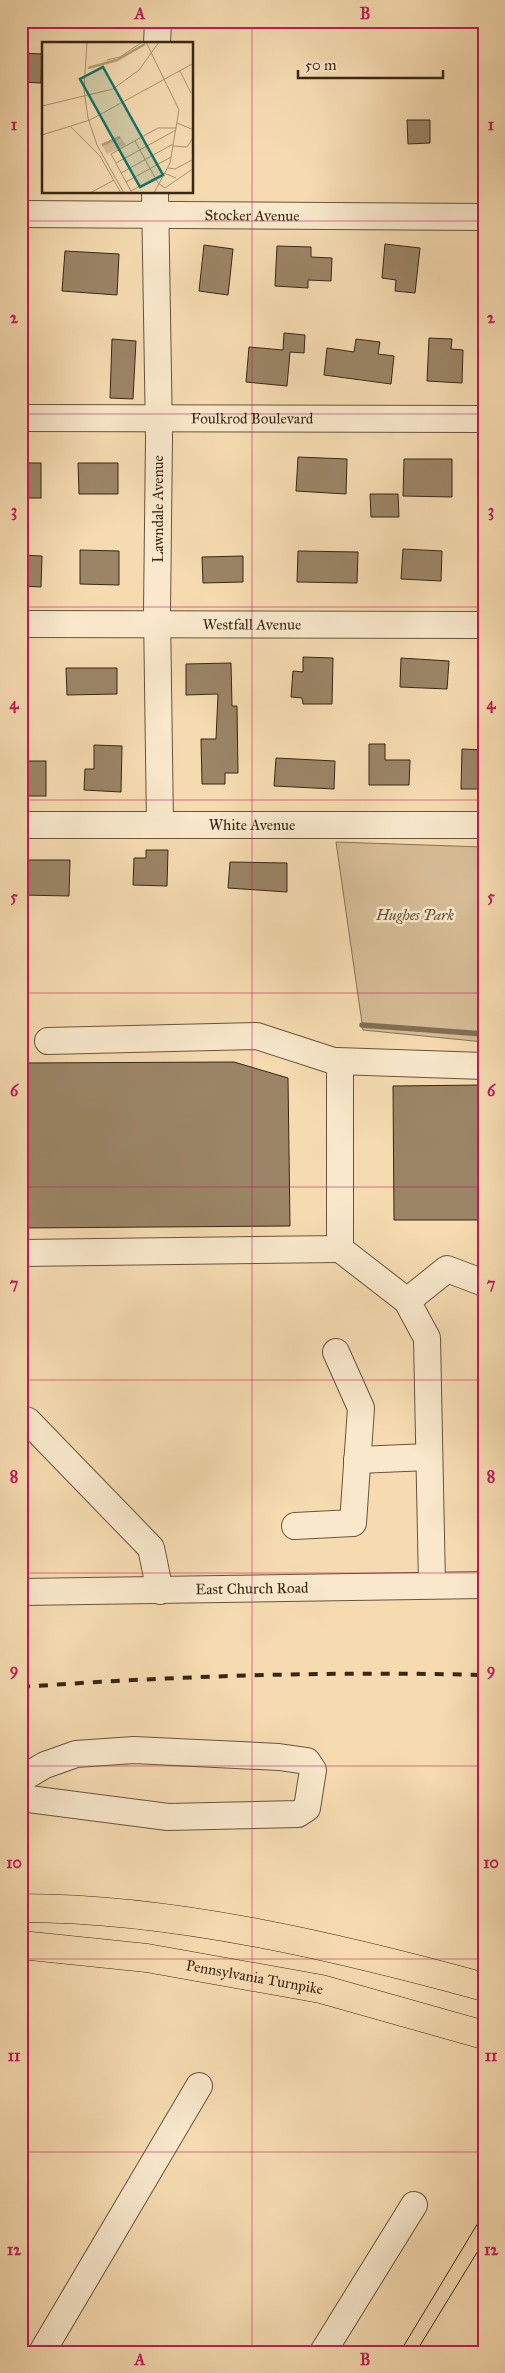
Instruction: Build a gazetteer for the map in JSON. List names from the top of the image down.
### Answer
{
  "streets": {
    "highway": ["Pennsylvania Turnpike"],
    "street": [
      "Stocker Avenue",
      "Foulkrod Boulevard",
      "Lawndale Avenue",
      "Westfall Avenue",
      "White Avenue",
      "East Church Road"
    ]
  },
  "crossings": [
    ["Stocker Avenue", "Lawndale Avenue"],
    ["Foulkrod Boulevard", "Lawndale Avenue"],
    ["Lawndale Avenue", "Westfall Avenue"],
    ["Lawndale Avenue", "White Avenue"]
  ],
  "parks": ["Hughes Park"],
  "scale_bar": "50 m",
  "grid": {
    "columns": ["A", "B"],
    "rows": [
      "1",
      "2",
      "3",
      "4",
      "5",
      "6",
      "7",
      "8",
      "9",
      "10",
      "11",
      "12"
    ]
  }
}
